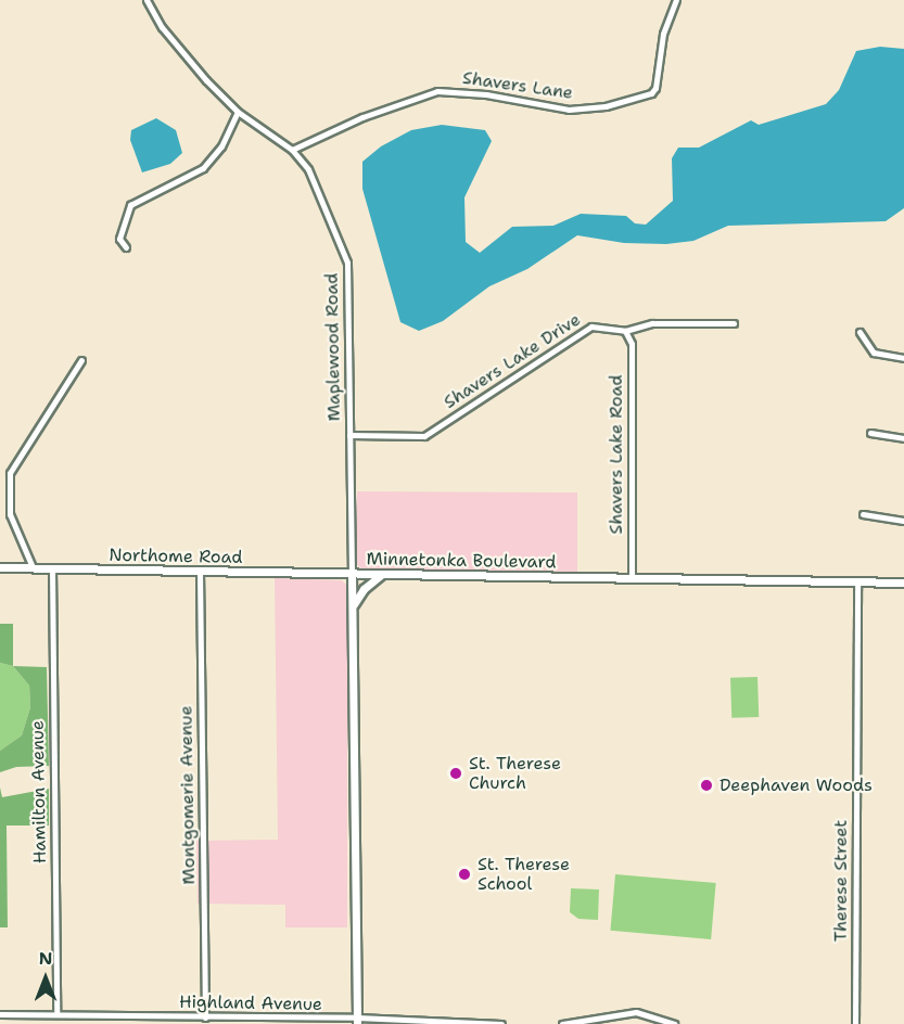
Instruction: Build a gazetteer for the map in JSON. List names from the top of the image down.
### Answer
{
  "streets": {
    "street": [
      "Shavers Lane",
      "Maplewood Road",
      "Shavers Lake Drive",
      "Shavers Lake Road",
      "Northome Road",
      "Minnetonka Boulevard",
      "Hamilton Avenue",
      "Montgomerie Avenue",
      "Therese Street",
      "Highland Avenue"
    ]
  },
  "crossings": [
    ["Shavers Lane", "Maplewood Road"],
    ["Maplewood Road", "Shavers Lake Drive"],
    ["Maplewood Road", "Northome Road"],
    ["Maplewood Road", "Minnetonka Boulevard"],
    ["Shavers Lake Drive", "Shavers Lake Road"],
    ["Shavers Lake Road", "Minnetonka Boulevard"],
    ["Northome Road", "Minnetonka Boulevard"],
    ["Northome Road", "Hamilton Avenue"],
    ["Northome Road", "Montgomerie Avenue"],
    ["Minnetonka Boulevard", "Therese Street"],
    ["Minnetonka Boulevard", "Highland Avenue"],
    ["Hamilton Avenue", "Highland Avenue"],
    ["Montgomerie Avenue", "Highland Avenue"]
  ],
  "places": ["St. Therese Church", "Deephaven Woods", "St. Therese School"],
  "north": "top"
}
